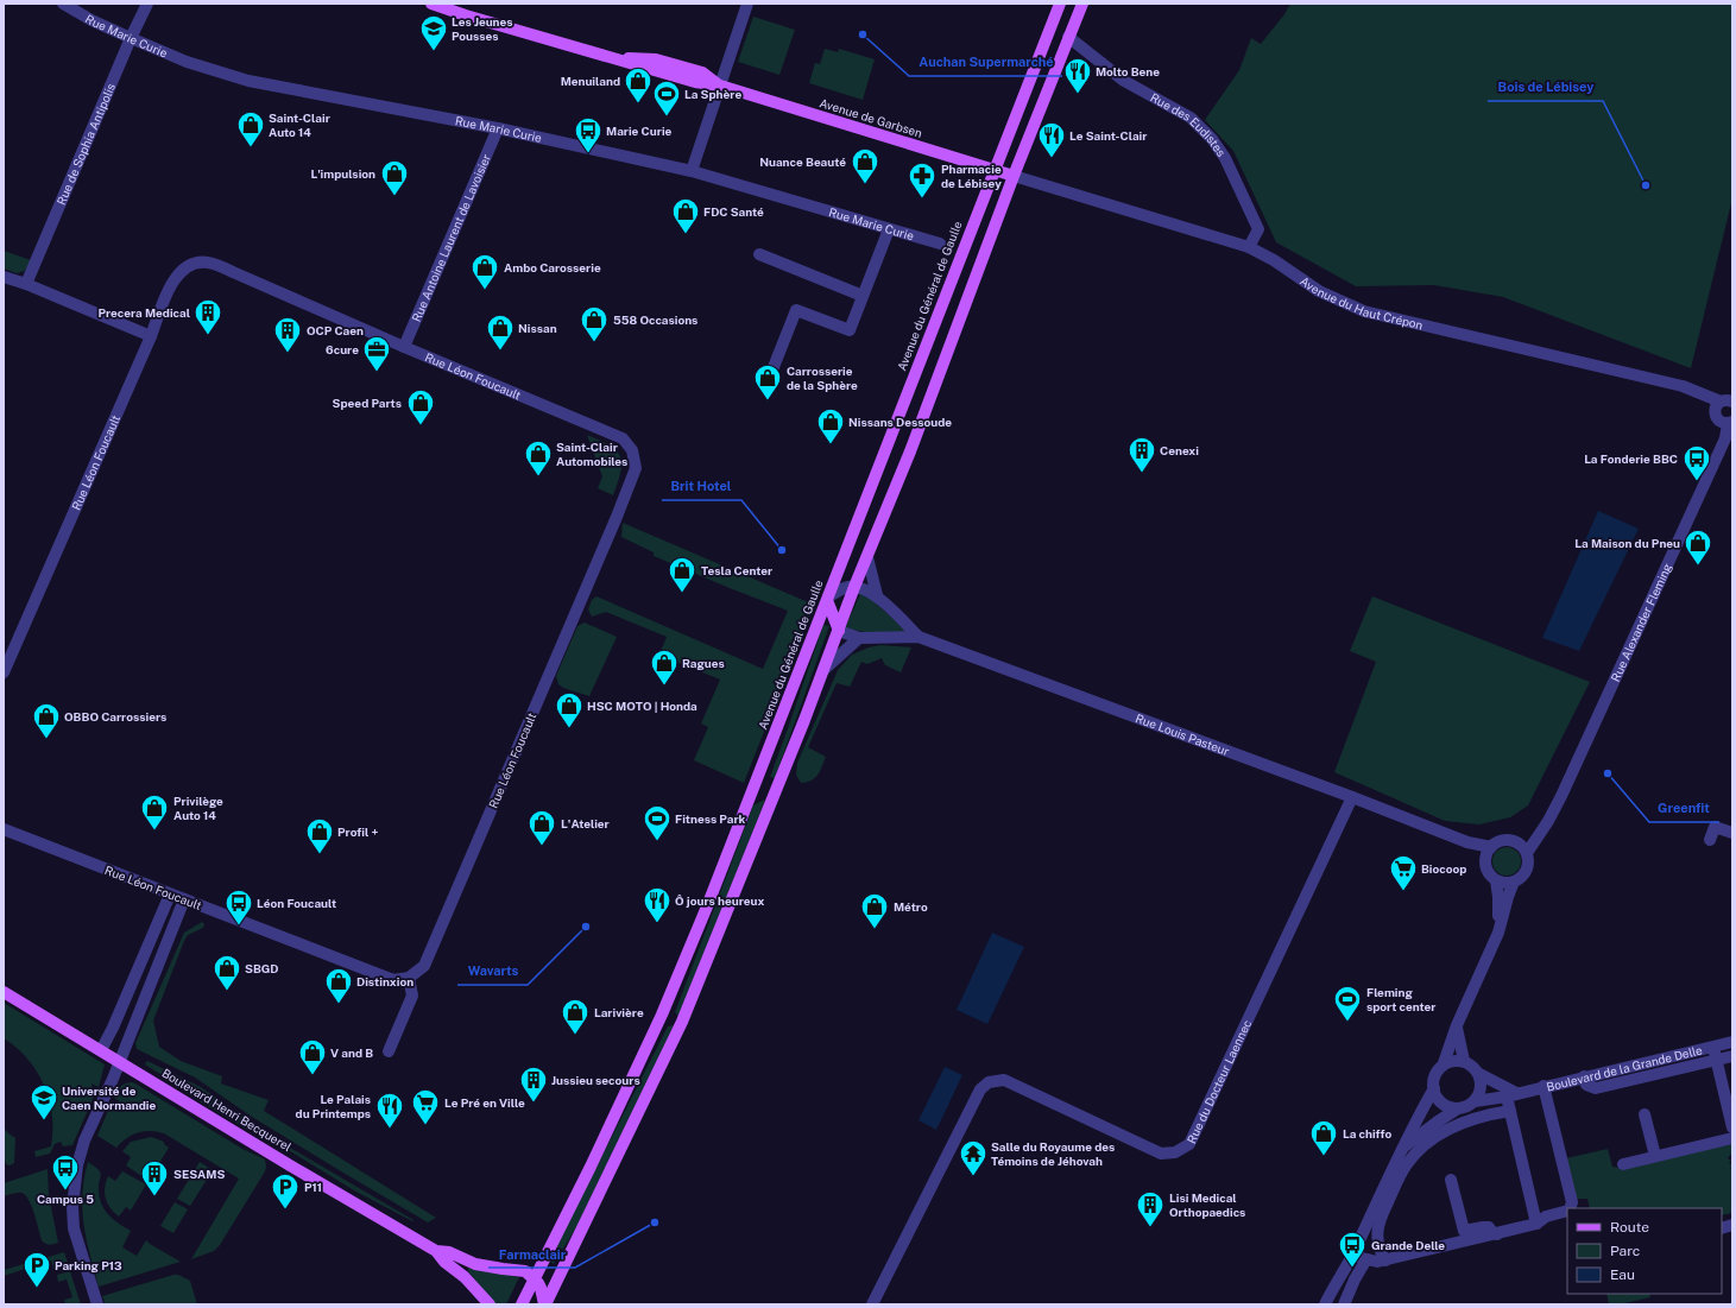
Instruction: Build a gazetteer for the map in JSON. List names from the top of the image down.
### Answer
{
  "streets": {
    "main road": ["Avenue de Garbsen", "Avenue du Général de Gaulle", "Boulevard Henri Becquerel"],
    "street": [
      "Rue Marie Curie",
      "Rue des Eudistes",
      "Rue de Sophia Antipolis",
      "Rue Antoine Laurent de Lavoisier",
      "Avenue du Haut Crépon",
      "Rue Léon Foucault",
      "Rue Alexander Fleming",
      "Rue Louis Pasteur",
      "Boulevard de la Grande Delle",
      "Rue du Docteur Laennec"
    ]
  },
  "crossings": [
    ["Rue Marie Curie", "Rue de Sophia Antipolis"],
    ["Rue Marie Curie", "Rue Antoine Laurent de Lavoisier"],
    ["Avenue de Garbsen", "Avenue du Général de Gaulle"],
    ["Avenue de Garbsen", "Avenue du Haut Crépon"],
    ["Rue des Eudistes", "Avenue du Haut Crépon"],
    ["Rue Antoine Laurent de Lavoisier", "Rue Léon Foucault"],
    ["Rue Alexander Fleming", "Rue Louis Pasteur"],
    ["Rue Alexander Fleming", "Boulevard de la Grande Delle"],
    ["Rue Louis Pasteur", "Rue du Docteur Laennec"]
  ],
  "places": {
    "other": [
      "Auchan Supermarché",
      "Bois de Lébisey",
      "Brit Hotel",
      "Greenfit",
      "Wavarts",
      "Farmaclair"
    ],
    "school or university": ["Les Jeunes Pousses", "Université de Caen Normandie"],
    "restaurant": [
      "Molto Bene",
      "Le Saint-Clair",
      "Ô jours heureux",
      "Le Palais du Printemps"
    ],
    "shop": [
      "Menuiland",
      "Saint-Clair Auto 14",
      "Nuance Beauté",
      "L'impulsion",
      "FDC Santé",
      "Ambo Carosserie",
      "558 Occasions",
      "Nissan",
      "Carrosserie de la Sphère",
      "Speed Parts",
      "Nissans Dessoude",
      "Saint-Clair Automobiles",
      "La Maison du Pneu",
      "Tesla Center",
      "Ragues",
      "HSC MOTO | Honda",
      "OBBO Carrossiers",
      "Privilège Auto 14",
      "L'Atelier",
      "Profil +",
      "Métro",
      "SBGD",
      "Distinxion",
      "Larivière",
      "V and B",
      "La chiffo"
    ],
    "sports": ["La Sphère", "Fitness Park", "Fleming sport center"],
    "bus stop": [
      "Marie Curie",
      "La Fonderie BBC",
      "Léon Foucault",
      "Campus 5",
      "Grande Delle"
    ],
    "pharmacy": ["Pharmacie de Lébisey"],
    "building": [
      "Precera Medical",
      "OCP Caen",
      "Cenexi",
      "Jussieu secours",
      "SESAMS",
      "Lisi Medical Orthopaedics"
    ],
    "office": ["6cure"],
    "supermarket": ["Biocoop", "Le Pré en Ville"],
    "temple": ["Salle du Royaume des Témoins de Jéhovah"],
    "parking": ["P11", "Parking P13"]
  },
  "legend": ["Route", "Parc", "Eau"]
}
